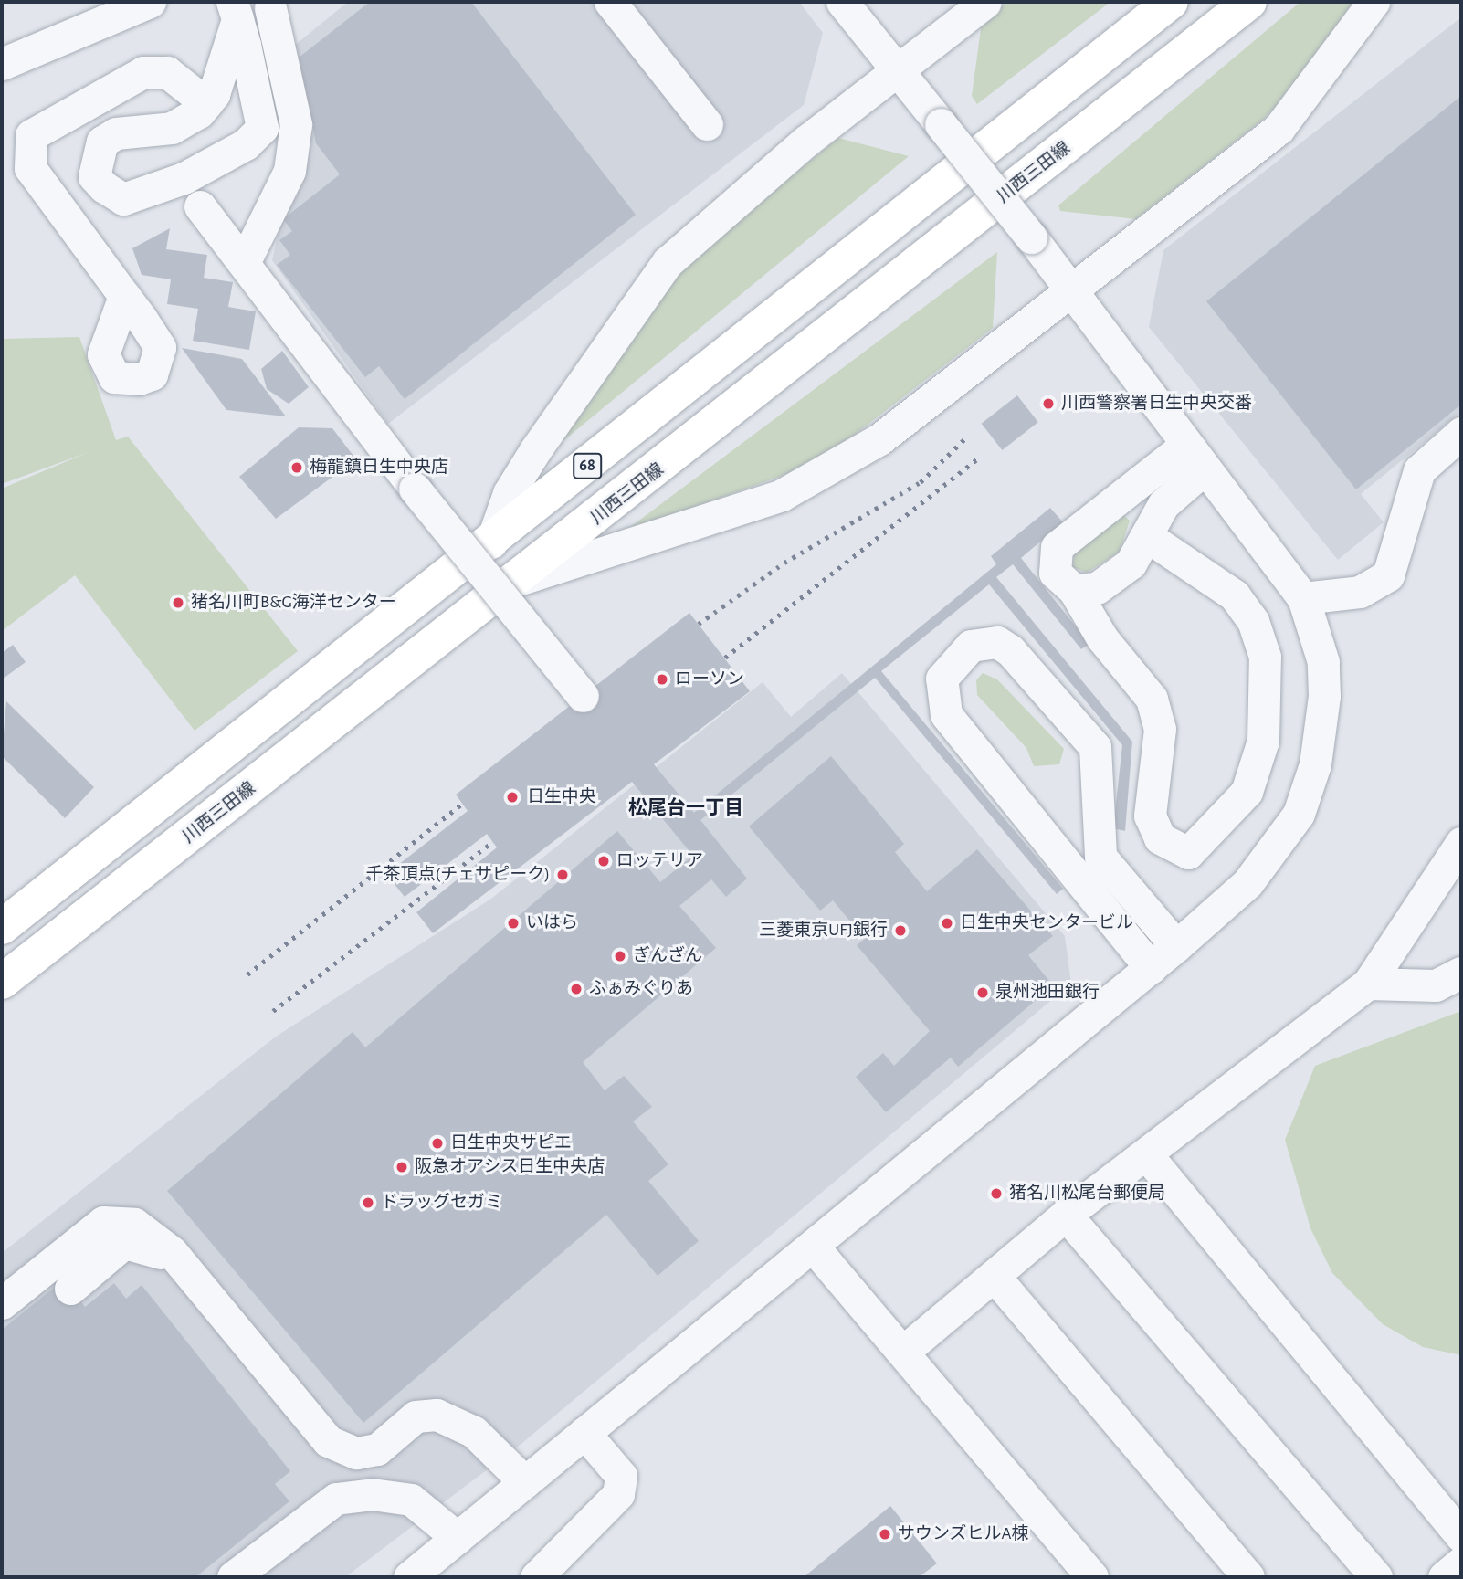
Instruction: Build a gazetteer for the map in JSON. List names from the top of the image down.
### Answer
{
  "streets": {
    "main road": ["川西三田線", "68"]
  },
  "districts": ["松尾台一丁目"],
  "places": [
    "川西警察署日生中央交番",
    "梅龍鎮日生中央店",
    "猪名川町B&G海洋センター",
    "ローソン",
    "日生中央",
    "ロッテリア",
    "千茶頂点(チェサピーク)",
    "いはら",
    "日生中央センタービル",
    "三菱東京UFJ銀行",
    "ぎんざん",
    "ふぁみぐりあ",
    "泉州池田銀行",
    "日生中央サピエ",
    "阪急オアシス日生中央店",
    "猪名川松尾台郵便局",
    "ドラッグセガミ",
    "サウンズヒルA棟"
  ]
}
